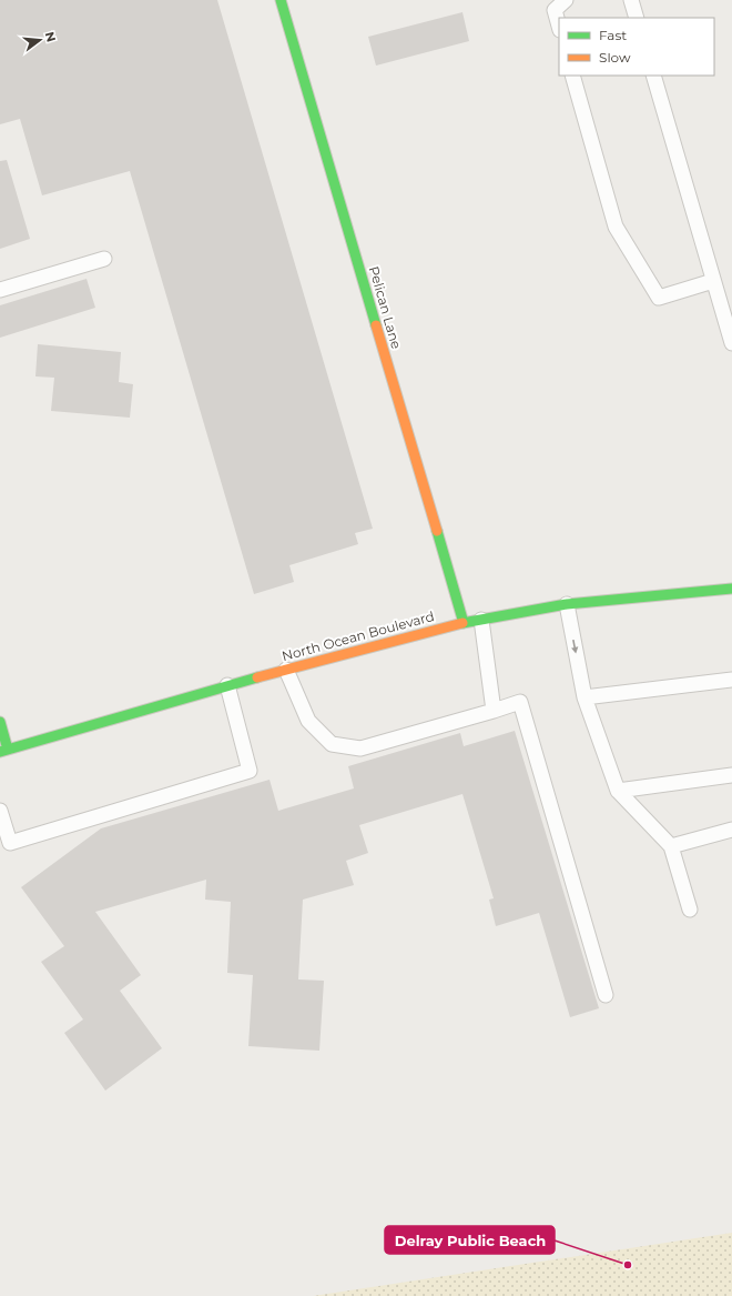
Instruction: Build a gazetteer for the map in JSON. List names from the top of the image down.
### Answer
{
  "streets": {
    "main road": ["Pelican Lane", "North Ocean Boulevard"]
  },
  "crossings": [
    ["Pelican Lane", "North Ocean Boulevard"]
  ],
  "places": ["Delray Public Beach"],
  "legend": ["Fast", "Slow"],
  "north": "right"
}
